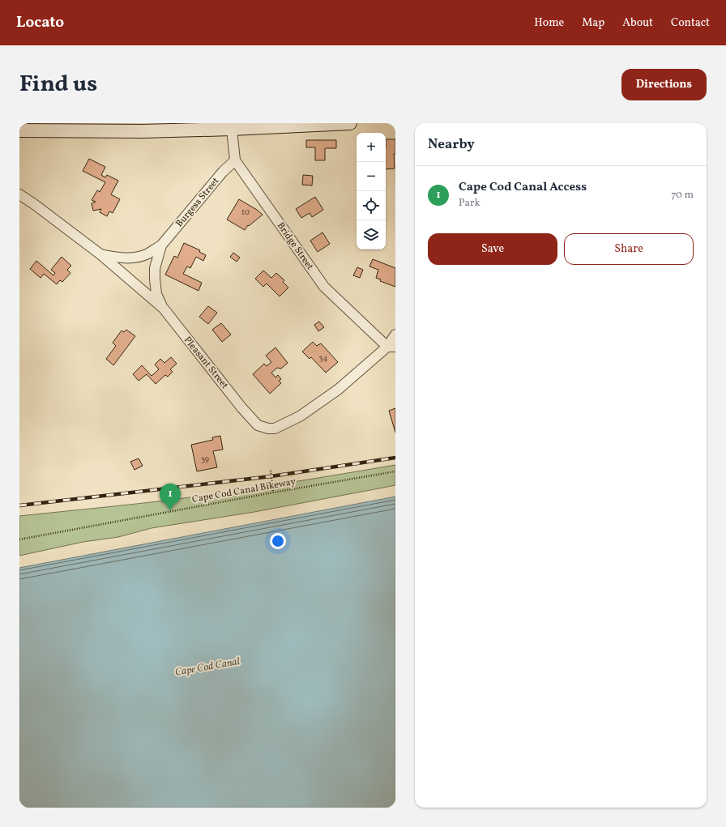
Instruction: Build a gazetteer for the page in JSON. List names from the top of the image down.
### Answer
{
  "streets": {
    "street": ["Burgess Street", "Bridge Street", "Pleasant Street"],
    "path": ["Cape Cod Canal Bikeway"]
  },
  "crossings": [
    ["Burgess Street", "Bridge Street"],
    ["Burgess Street", "Pleasant Street"],
    ["Bridge Street", "Pleasant Street"]
  ],
  "water": ["Cape Cod Canal"],
  "house_numbers": ["10", "34", "39"],
  "page": {
    "header": "Locato",
    "nav": [
      "Home",
      "Map",
      "About",
      "Contact"
    ],
    "title": "Find us",
    "buttons": [
      "Directions",
      ["Save", "Share"]
    ],
    "heading": "Nearby",
    "map_buttons": ["+", "−"],
    "list": [
      {
        "mark": "1",
        "name": "Cape Cod Canal Access",
        "note": "Park",
        "value": "70 m"
      }
    ],
    "pins": "1"
  }
}
